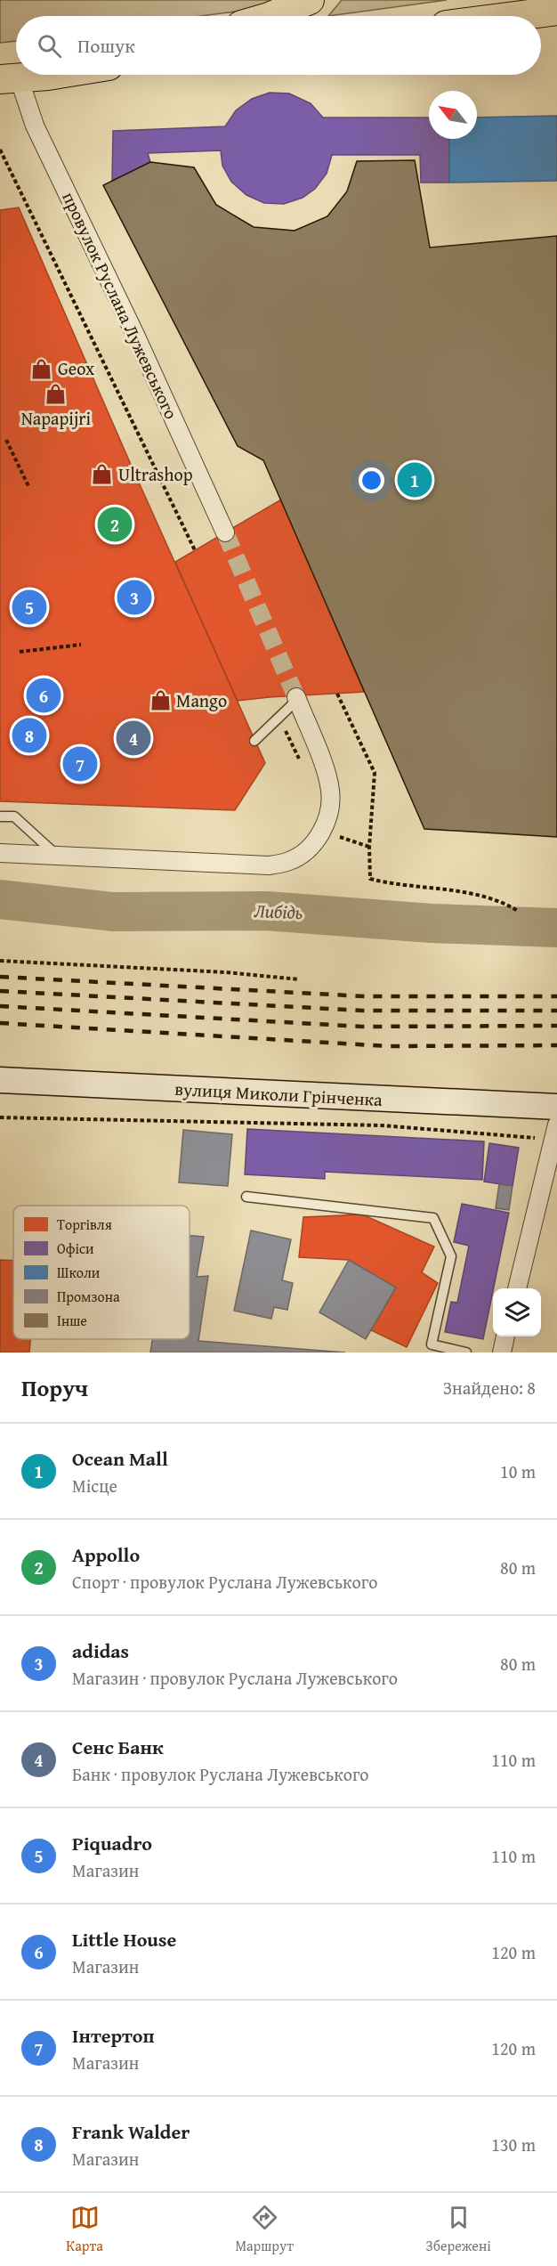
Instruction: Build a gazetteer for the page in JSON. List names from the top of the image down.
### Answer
{
  "streets": {
    "main road": ["вулиця Миколи Грінченка"],
    "street": ["провулок Руслана Лужевського"]
  },
  "water": ["Либідь"],
  "places": {
    "shop": [
      "Geox",
      "Napapijri",
      "Ultrashop",
      "Mango"
    ]
  },
  "legend": [
    "Торгівля",
    "Офіси",
    "Школи",
    "Промзона",
    "Інше"
  ],
  "north": "top left",
  "page": {
    "search": "Пошук",
    "pins": [
      "1",
      "2",
      "3",
      "5",
      "6",
      "8",
      "4",
      "7"
    ],
    "heading": ["Поруч", "Знайдено: 8"],
    "list": [
      {
        "mark": "1",
        "name": "Ocean Mall",
        "note": "Місце",
        "value": "10 m"
      },
      {
        "mark": "2",
        "name": "Appollo",
        "note": "Спорт · провулок Руслана Лужевського",
        "value": "80 m"
      },
      {
        "mark": "3",
        "name": "adidas",
        "note": "Магазин · провулок Руслана Лужевського",
        "value": "80 m"
      },
      {
        "mark": "4",
        "name": "Сенс Банк",
        "note": "Банк · провулок Руслана Лужевського",
        "value": "110 m"
      },
      {
        "mark": "5",
        "name": "Piquadro",
        "note": "Магазин",
        "value": "110 m"
      },
      {
        "mark": "6",
        "name": "Little House",
        "note": "Магазин",
        "value": "120 m"
      },
      {
        "mark": "7",
        "name": "Інтертоп",
        "note": "Магазин",
        "value": "120 m"
      },
      {
        "mark": "8",
        "name": "Frank Walder",
        "note": "Магазин",
        "value": "130 m"
      }
    ],
    "nav": ["Карта", "Маршрут", "Збережені"]
  }
}
